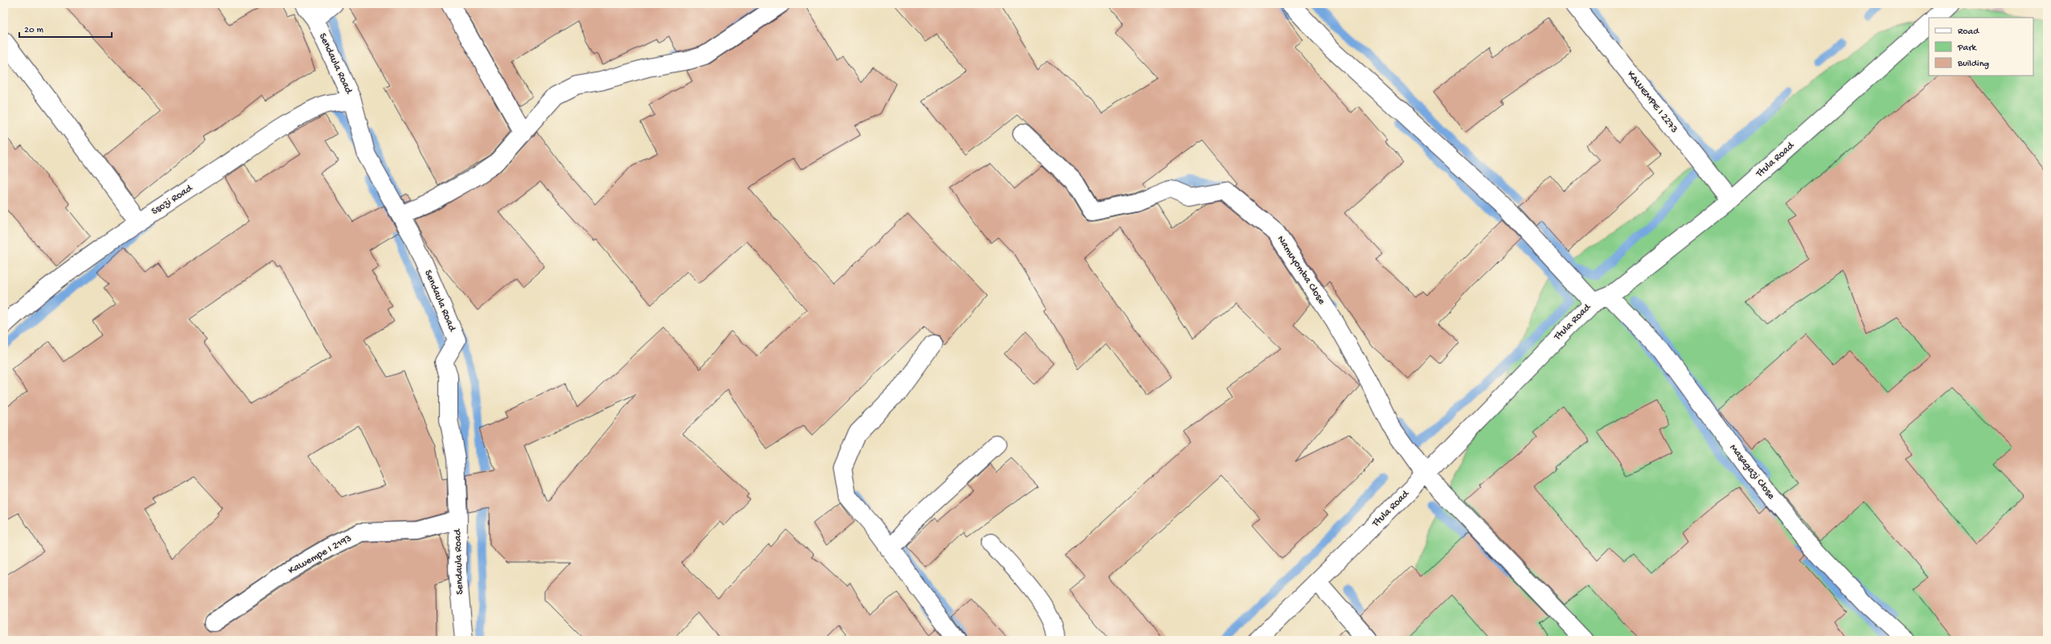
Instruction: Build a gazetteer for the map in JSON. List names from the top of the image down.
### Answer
{
  "streets": {
    "street": [
      "Sendaula Road",
      "KAWEMPE I 2273",
      "Ttula Road",
      "Ssozi Road",
      "Namuyomba Close",
      "Masagazi Close",
      "Kawempe I 2193"
    ]
  },
  "crossings": [
    ["Sendaula Road", "Ssozi Road"],
    ["Sendaula Road", "Kawempe I 2193"],
    ["KAWEMPE I 2273", "Ttula Road"],
    ["Ttula Road", "Namuyomba Close"],
    ["Ttula Road", "Masagazi Close"]
  ],
  "legend": ["Road", "Park", "Building"],
  "scale_bar": "20 m"
}
